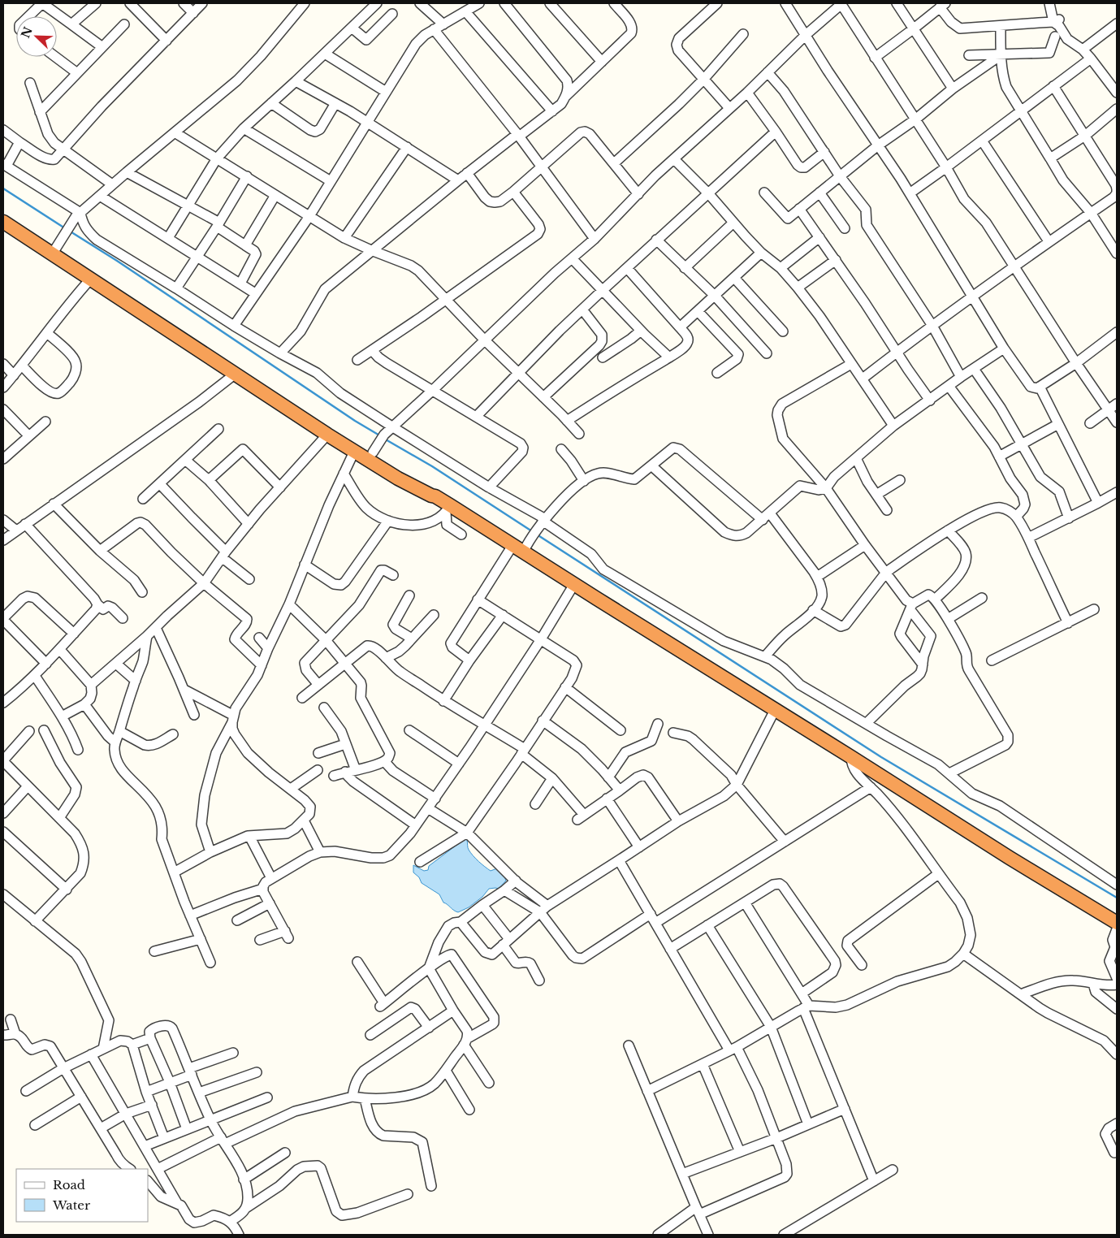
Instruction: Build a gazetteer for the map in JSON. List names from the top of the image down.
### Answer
{
  "legend": ["Road", "Water"],
  "north": "top left"
}
